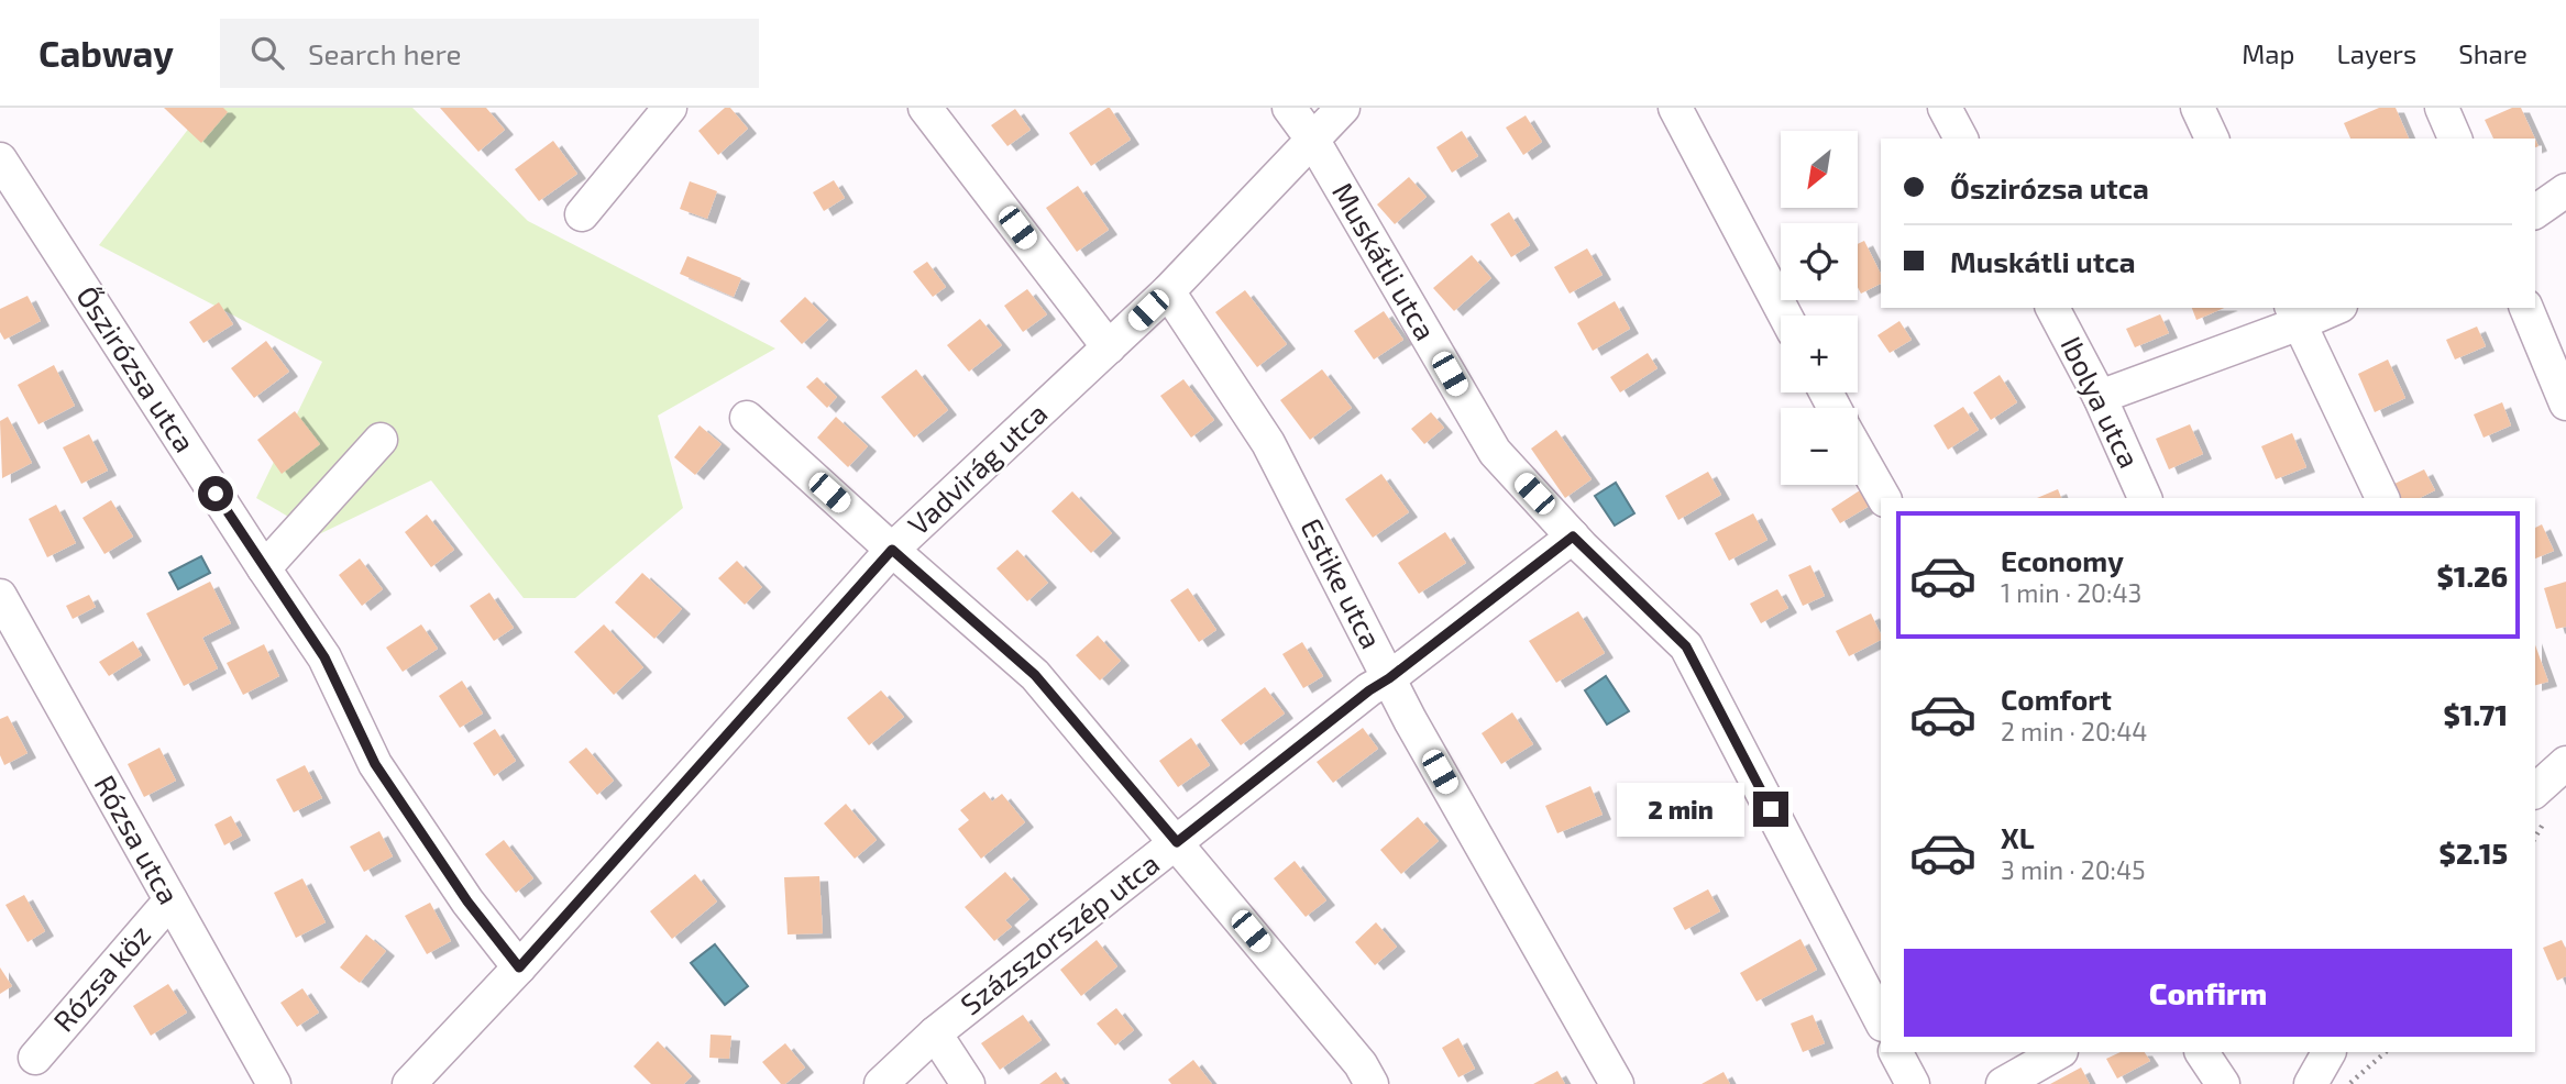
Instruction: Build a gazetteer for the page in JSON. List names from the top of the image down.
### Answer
{
  "streets": {
    "street": [
      "Muskátli utca",
      "Őszirózsa utca",
      "Ibolya utca",
      "Vadvirág utca",
      "Estike utca",
      "Rózsa utca",
      "Százszorszép utca",
      "Rózsa köz"
    ]
  },
  "crossings": [
    ["Muskátli utca", "Vadvirág utca"],
    ["Muskátli utca", "Százszorszép utca"],
    ["Őszirózsa utca", "Vadvirág utca"],
    ["Vadvirág utca", "Estike utca"],
    ["Estike utca", "Százszorszép utca"],
    ["Rózsa utca", "Rózsa köz"]
  ],
  "north": "bottom left",
  "page": {
    "header": "Cabway",
    "search": "Search here",
    "nav": ["Map", "Layers", "Share"],
    "map_buttons": ["+", "−"],
    "banner": ["Őszirózsa utca", "Muskátli utca"],
    "list": [
      {
        "name": "Economy",
        "note": "1 min · 20:43",
        "value": "$1.26"
      },
      {
        "name": "Comfort",
        "note": "2 min · 20:44",
        "value": "$1.71"
      },
      {
        "name": "XL",
        "note": "3 min · 20:45",
        "value": "$2.15"
      }
    ],
    "bubble": "2 min",
    "buttons": "Confirm"
  }
}
